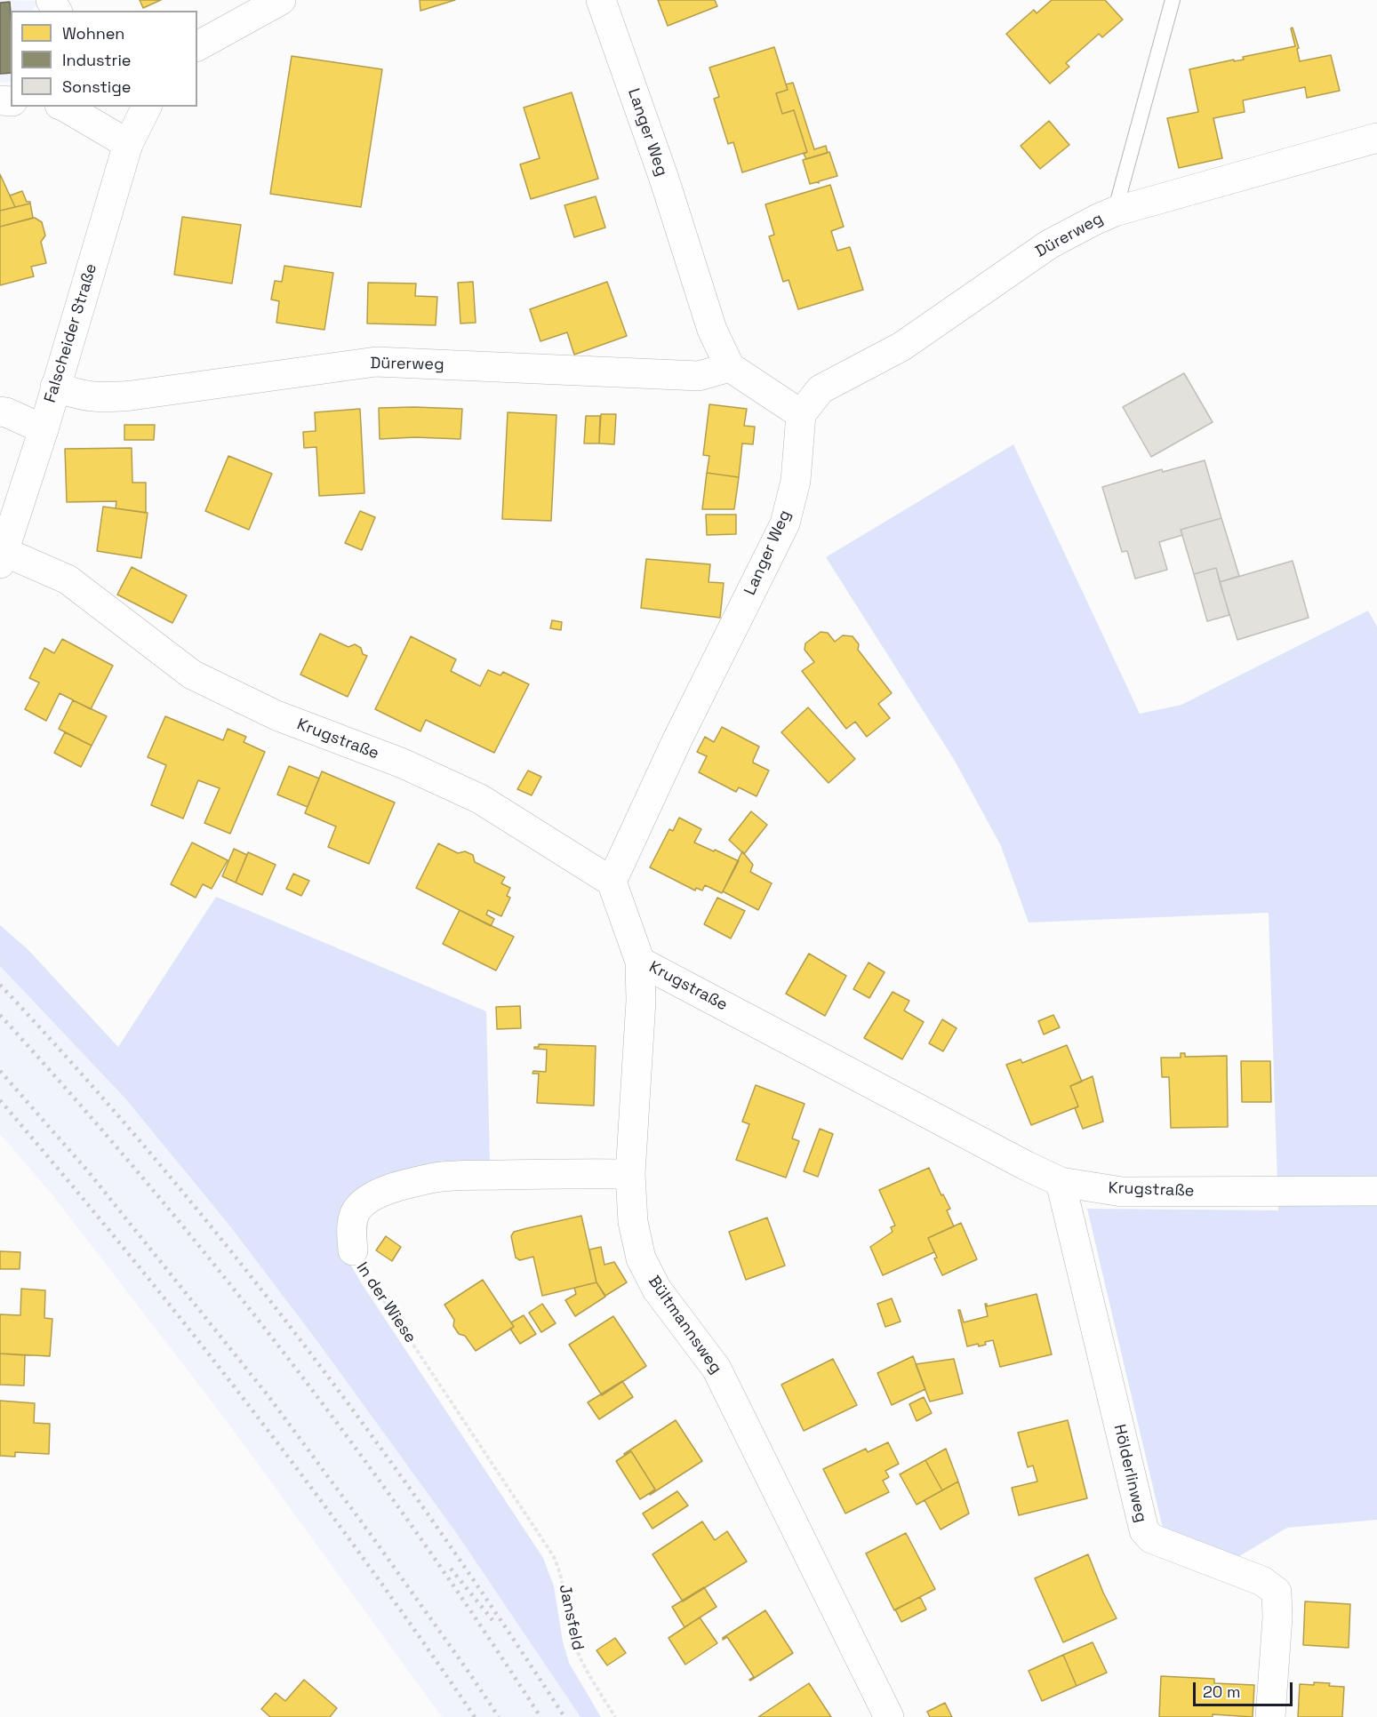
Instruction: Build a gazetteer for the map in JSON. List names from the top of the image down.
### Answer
{
  "streets": {
    "street": [
      "Langer Weg",
      "Dürerweg",
      "Falscheider Straße",
      "Krugstraße",
      "In der Wiese",
      "Bültmannsweg",
      "Hölderlinweg"
    ],
    "path": ["Jansfeld"]
  },
  "crossings": [
    ["Langer Weg", "Dürerweg"],
    ["Langer Weg", "Krugstraße"],
    ["Dürerweg", "Falscheider Straße"],
    ["Falscheider Straße", "Krugstraße"],
    ["Krugstraße", "Bültmannsweg"],
    ["Krugstraße", "Hölderlinweg"],
    ["In der Wiese", "Bültmannsweg"],
    ["In der Wiese", "Jansfeld"]
  ],
  "legend": ["Wohnen", "Industrie", "Sonstige"],
  "scale_bar": "20 m"
}
